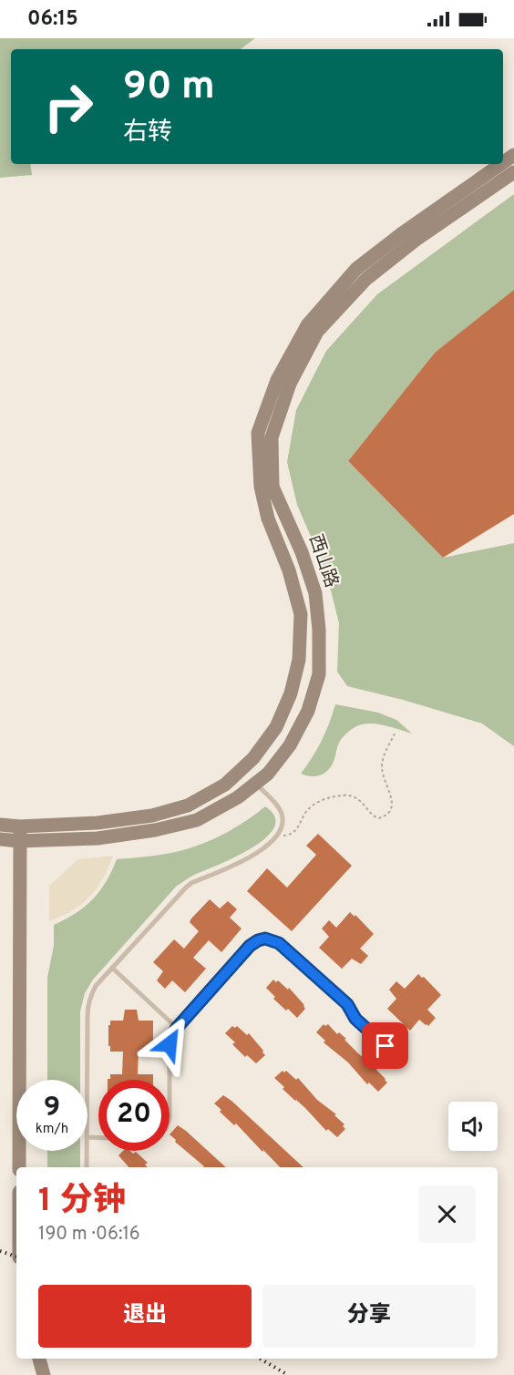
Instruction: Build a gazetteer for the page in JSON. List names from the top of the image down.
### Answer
{
  "streets": {
    "main road": ["西山路"]
  },
  "page": {
    "status": "06:15",
    "turn": ["90 m", "右转"],
    "speed": "9 km/h",
    "limit": "20",
    "heading": ["1 分钟", "190 m · 06:16"],
    "buttons": ["退出", "分享"]
  }
}
